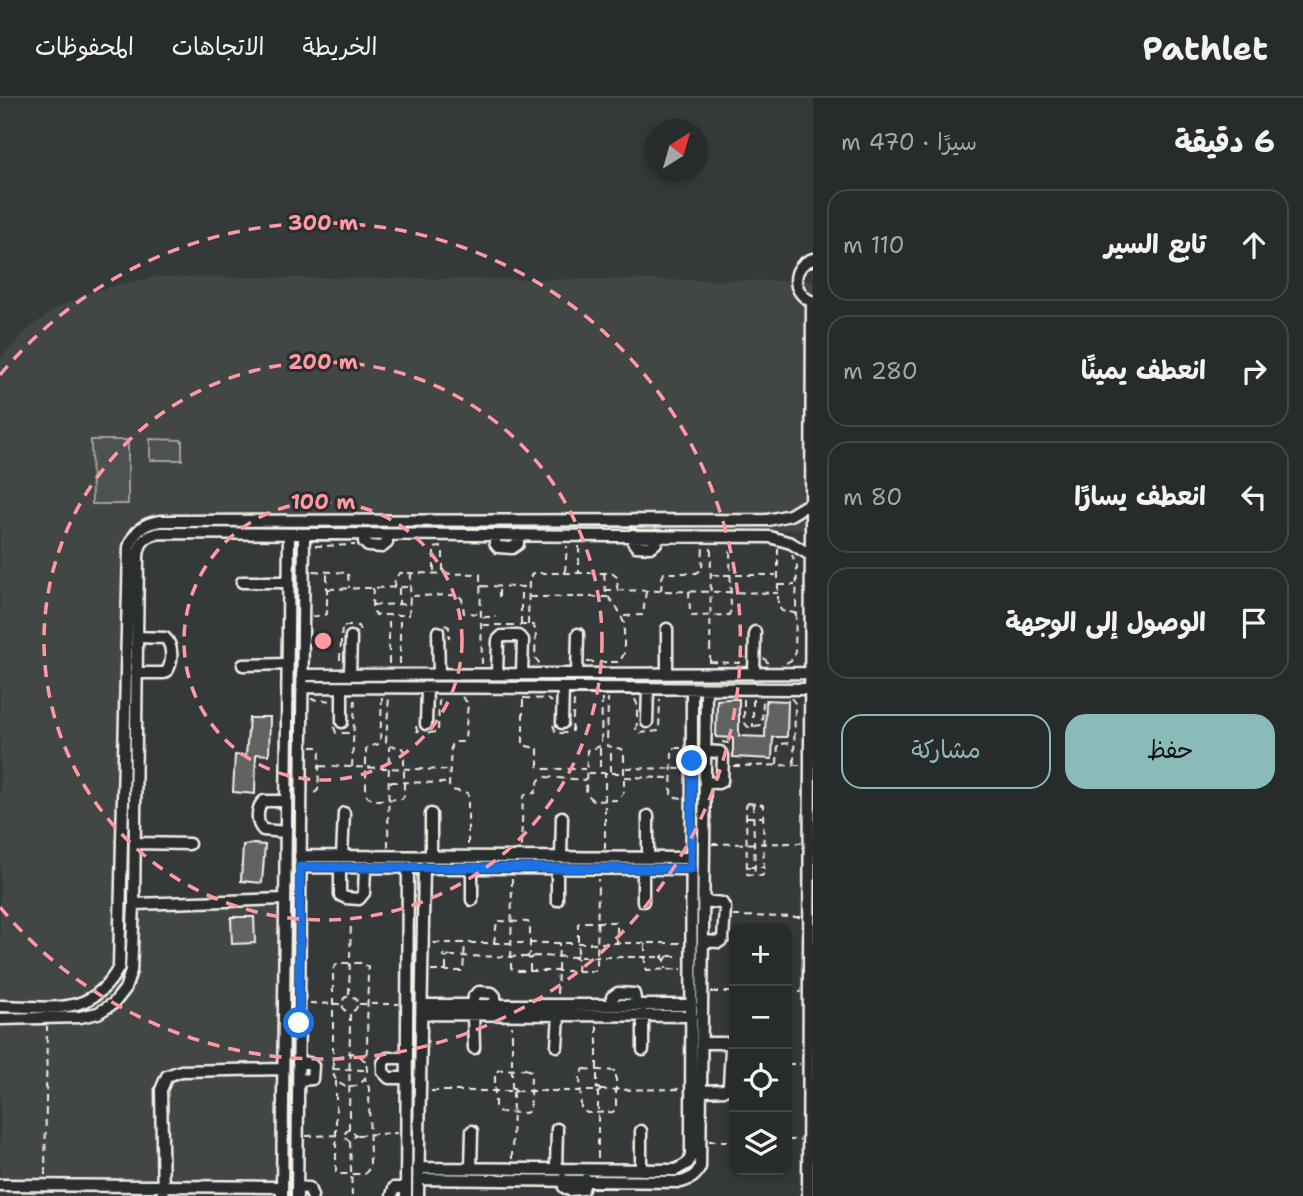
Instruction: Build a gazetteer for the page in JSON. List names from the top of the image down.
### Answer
{
  "north": "top right",
  "page": {
    "header": "Pathlet",
    "nav": ["الخريطة", "الاتجاهات", "المحفوظات"],
    "heading": ["6 دقيقة", "سيرًا · 470 m"],
    "list": [
      ["تابع السير", "110 m"],
      ["انعطف يمينًا", "280 m"],
      ["انعطف يسارًا", "80 m"],
      "الوصول إلى الوجهة"
    ],
    "buttons": ["حفظ", "مشاركة"],
    "map_buttons": ["+", "−"]
  },
  "rings": ["300 m", "200 m", "100 m"]
}
